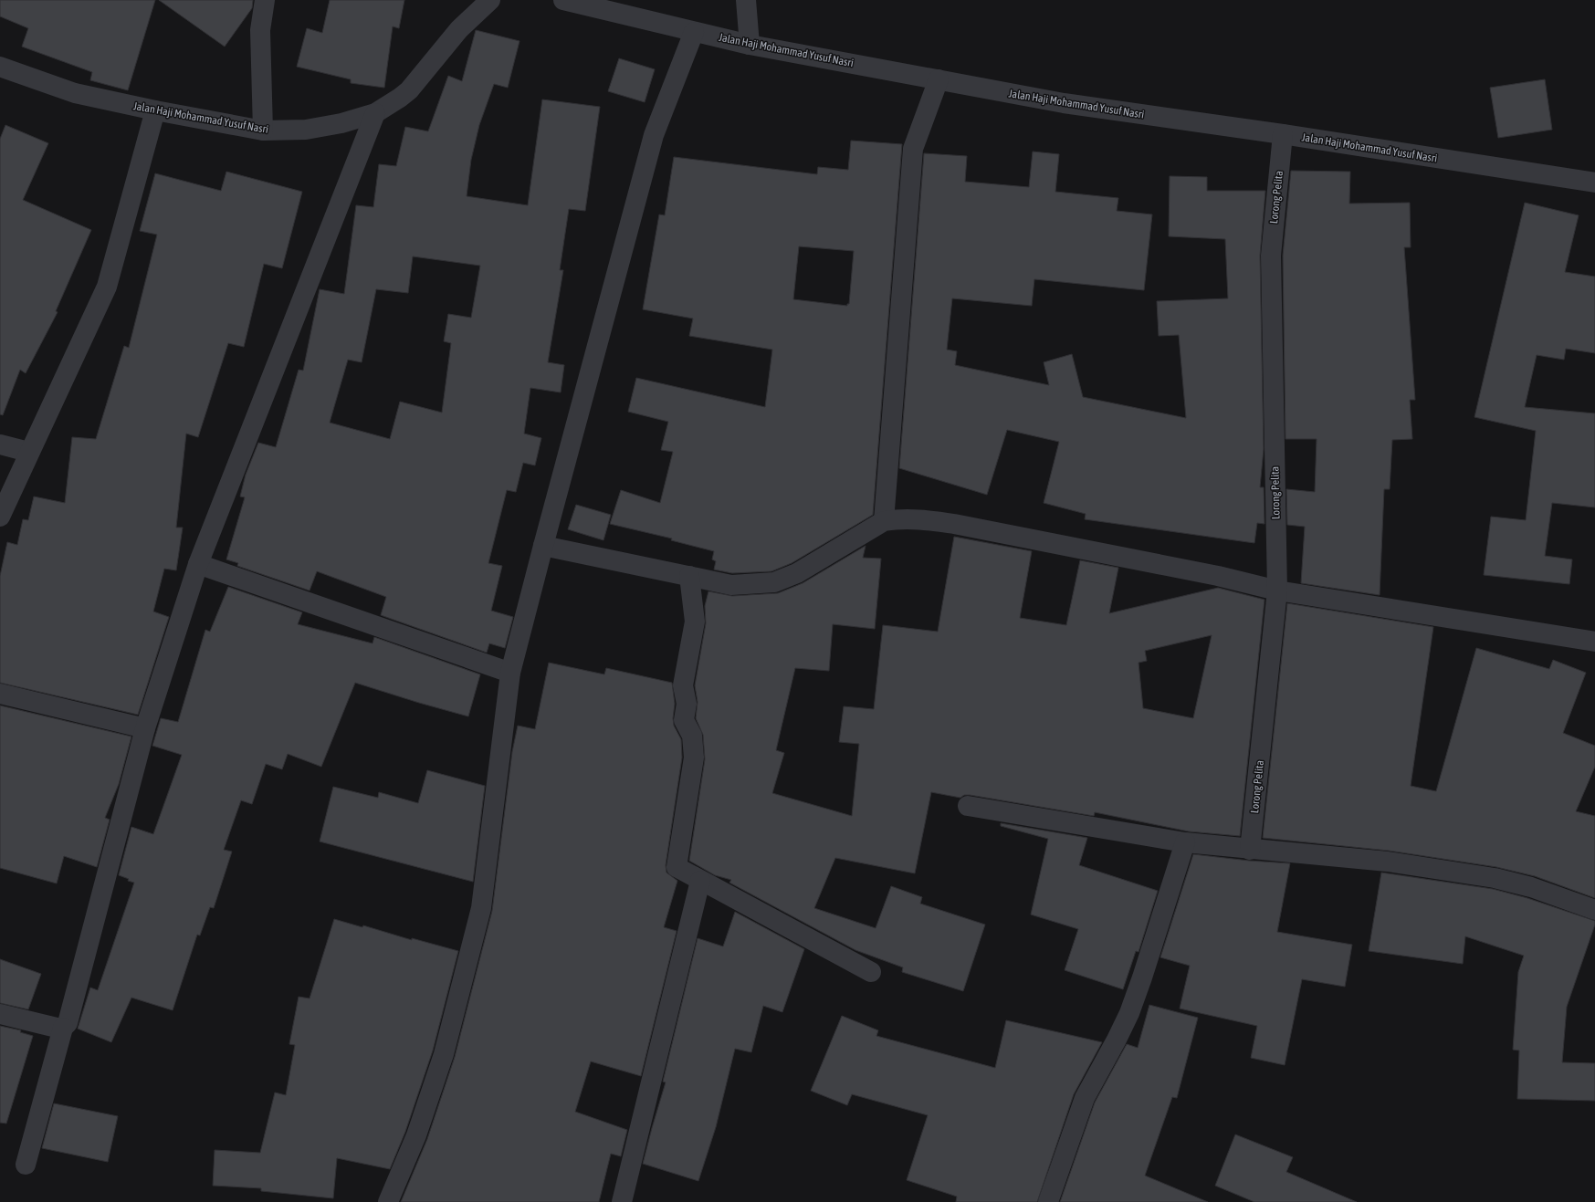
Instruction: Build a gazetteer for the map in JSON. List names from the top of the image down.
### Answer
{
  "streets": {
    "street": ["Jalan Haji Mohammad Yusuf Nasri", "Lorong Pelita"]
  },
  "crossings": [
    ["Jalan Haji Mohammad Yusuf Nasri", "Lorong Pelita"]
  ]
}
